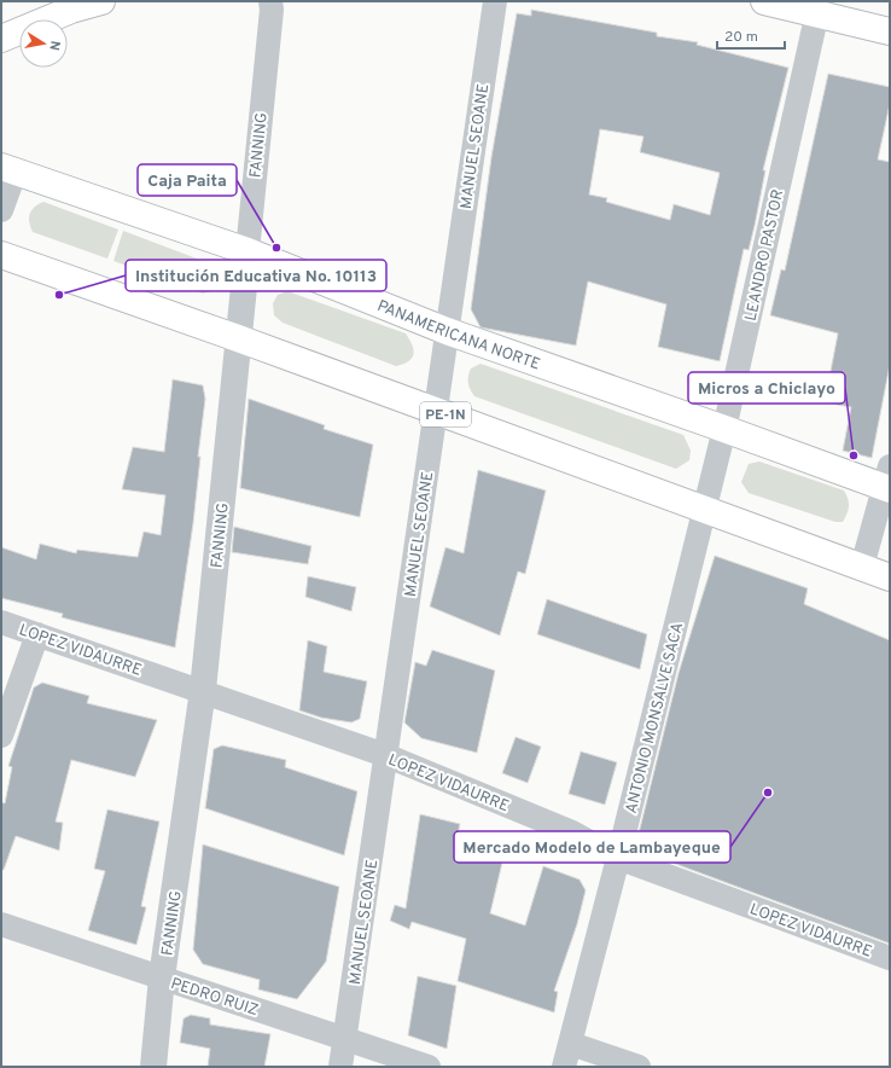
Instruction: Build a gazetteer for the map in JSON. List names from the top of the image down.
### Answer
{
  "streets": {
    "main road": ["PANAMERICANA NORTE", "PE-1N"],
    "street": [
      "FANNING",
      "MANUEL SEOANE",
      "LEANDRO PASTOR",
      "LOPEZ VIDAURRE",
      "ANTONIO MONSALVE SACA",
      "PEDRO RUIZ"
    ]
  },
  "crossings": [
    ["FANNING", "PANAMERICANA NORTE"],
    ["FANNING", "PE-1N"],
    ["FANNING", "LOPEZ VIDAURRE"],
    ["FANNING", "PEDRO RUIZ"],
    ["MANUEL SEOANE", "PANAMERICANA NORTE"],
    ["MANUEL SEOANE", "PE-1N"],
    ["MANUEL SEOANE", "LOPEZ VIDAURRE"],
    ["MANUEL SEOANE", "PEDRO RUIZ"],
    ["LEANDRO PASTOR", "PANAMERICANA NORTE"],
    ["LEANDRO PASTOR", "PE-1N"],
    ["LEANDRO PASTOR", "ANTONIO MONSALVE SACA"],
    ["PE-1N", "ANTONIO MONSALVE SACA"],
    ["LOPEZ VIDAURRE", "ANTONIO MONSALVE SACA"]
  ],
  "places": [
    "Caja Paita",
    "Institución Educativa No. 10113",
    "Micros a Chiclayo",
    "Mercado Modelo de Lambayeque"
  ],
  "scale_bar": "20 m",
  "north": "right"
}
